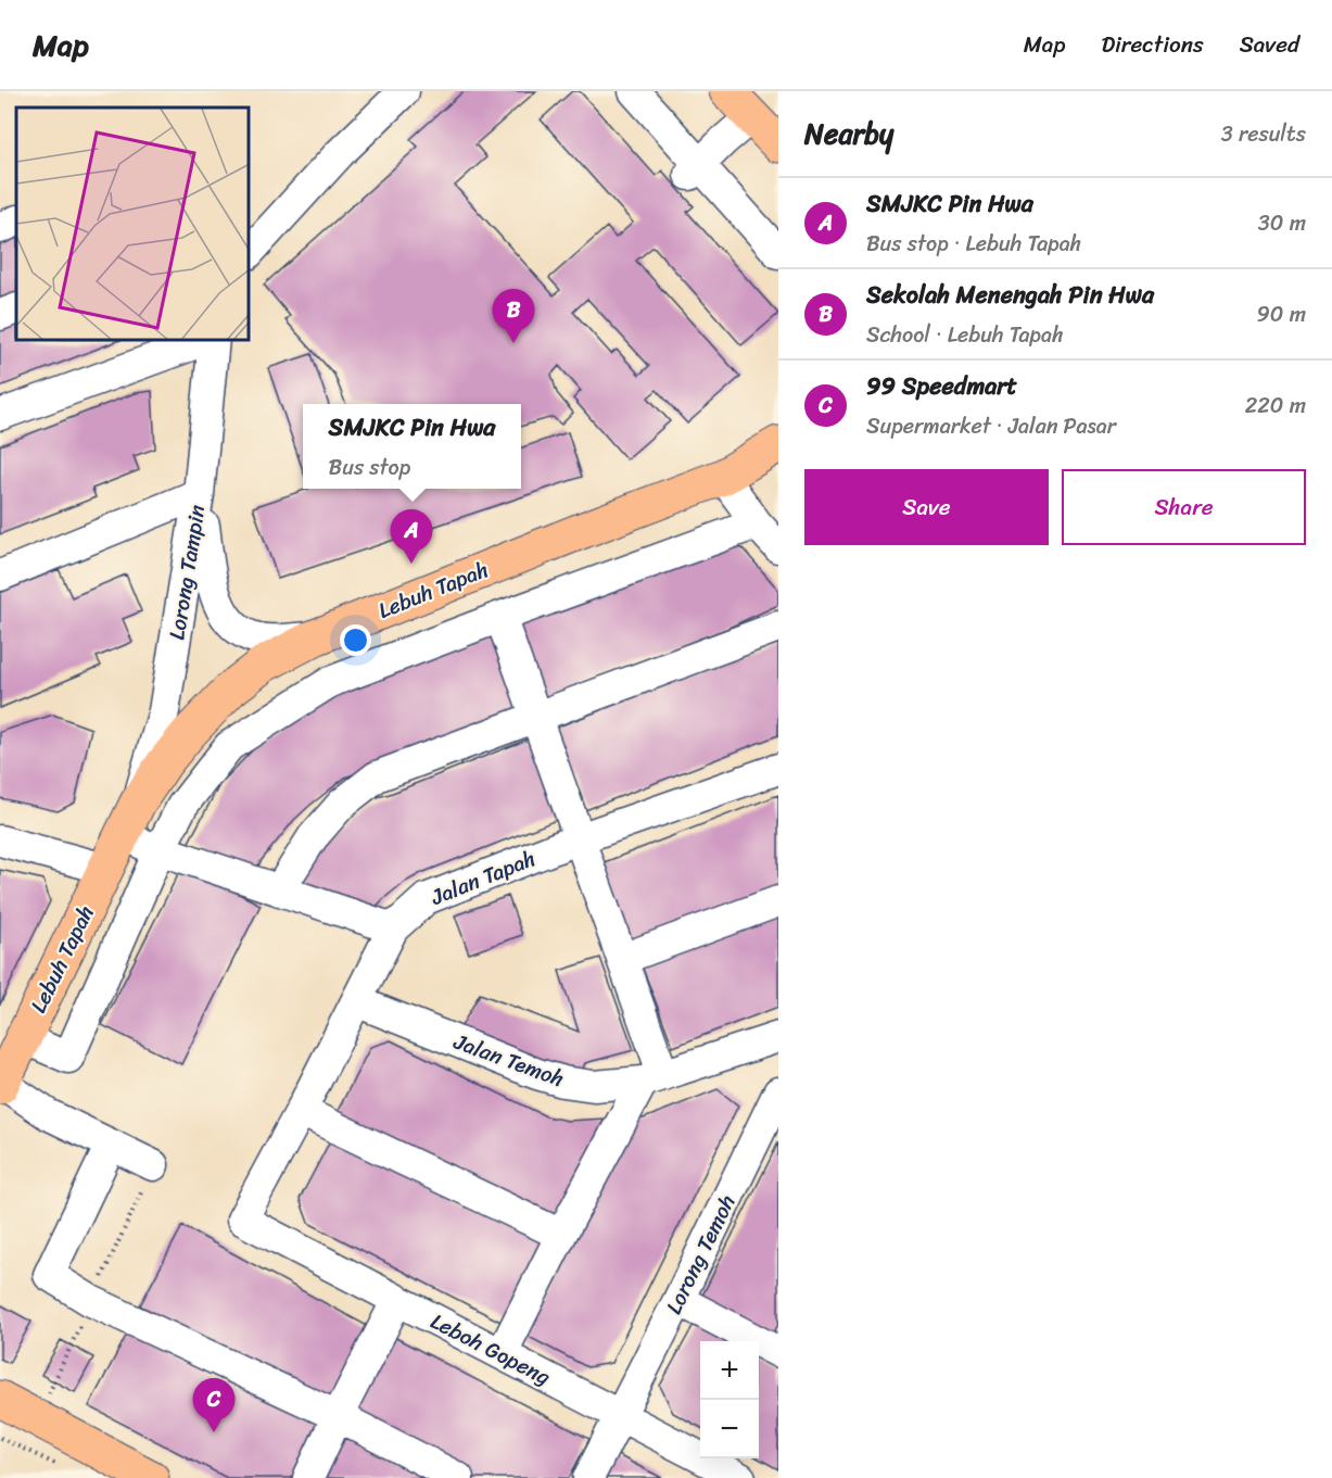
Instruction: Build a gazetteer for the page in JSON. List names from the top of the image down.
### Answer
{
  "streets": {
    "main road": ["Lebuh Tapah"],
    "street": [
      "Lorong Tampin",
      "Jalan Tapah",
      "Jalan Temoh",
      "Lorong Temoh",
      "Leboh Gopeng"
    ]
  },
  "crossings": [
    ["Lorong Tampin", "Lebuh Tapah"],
    ["Jalan Tapah", "Jalan Temoh"],
    ["Jalan Tapah", "Leboh Gopeng"],
    ["Lorong Temoh", "Leboh Gopeng"]
  ],
  "page": {
    "header": "Map",
    "nav": ["Map", "Directions", "Saved"],
    "heading": ["Nearby", "3 results"],
    "list": [
      {
        "mark": "A",
        "name": "SMJKC Pin Hwa",
        "note": "Bus stop · Lebuh Tapah",
        "value": "30 m"
      },
      {
        "mark": "B",
        "name": "Sekolah Menengah Pin Hwa",
        "note": "School · Lebuh Tapah",
        "value": "90 m"
      },
      {
        "mark": "C",
        "name": "99 Speedmart",
        "note": "Supermarket · Jalan Pasar",
        "value": "220 m"
      }
    ],
    "pins": ["B", "A", "C"],
    "popup": ["SMJKC Pin Hwa", "Bus stop"],
    "buttons": ["Save", "Share"],
    "map_buttons": ["+", "−"]
  }
}
